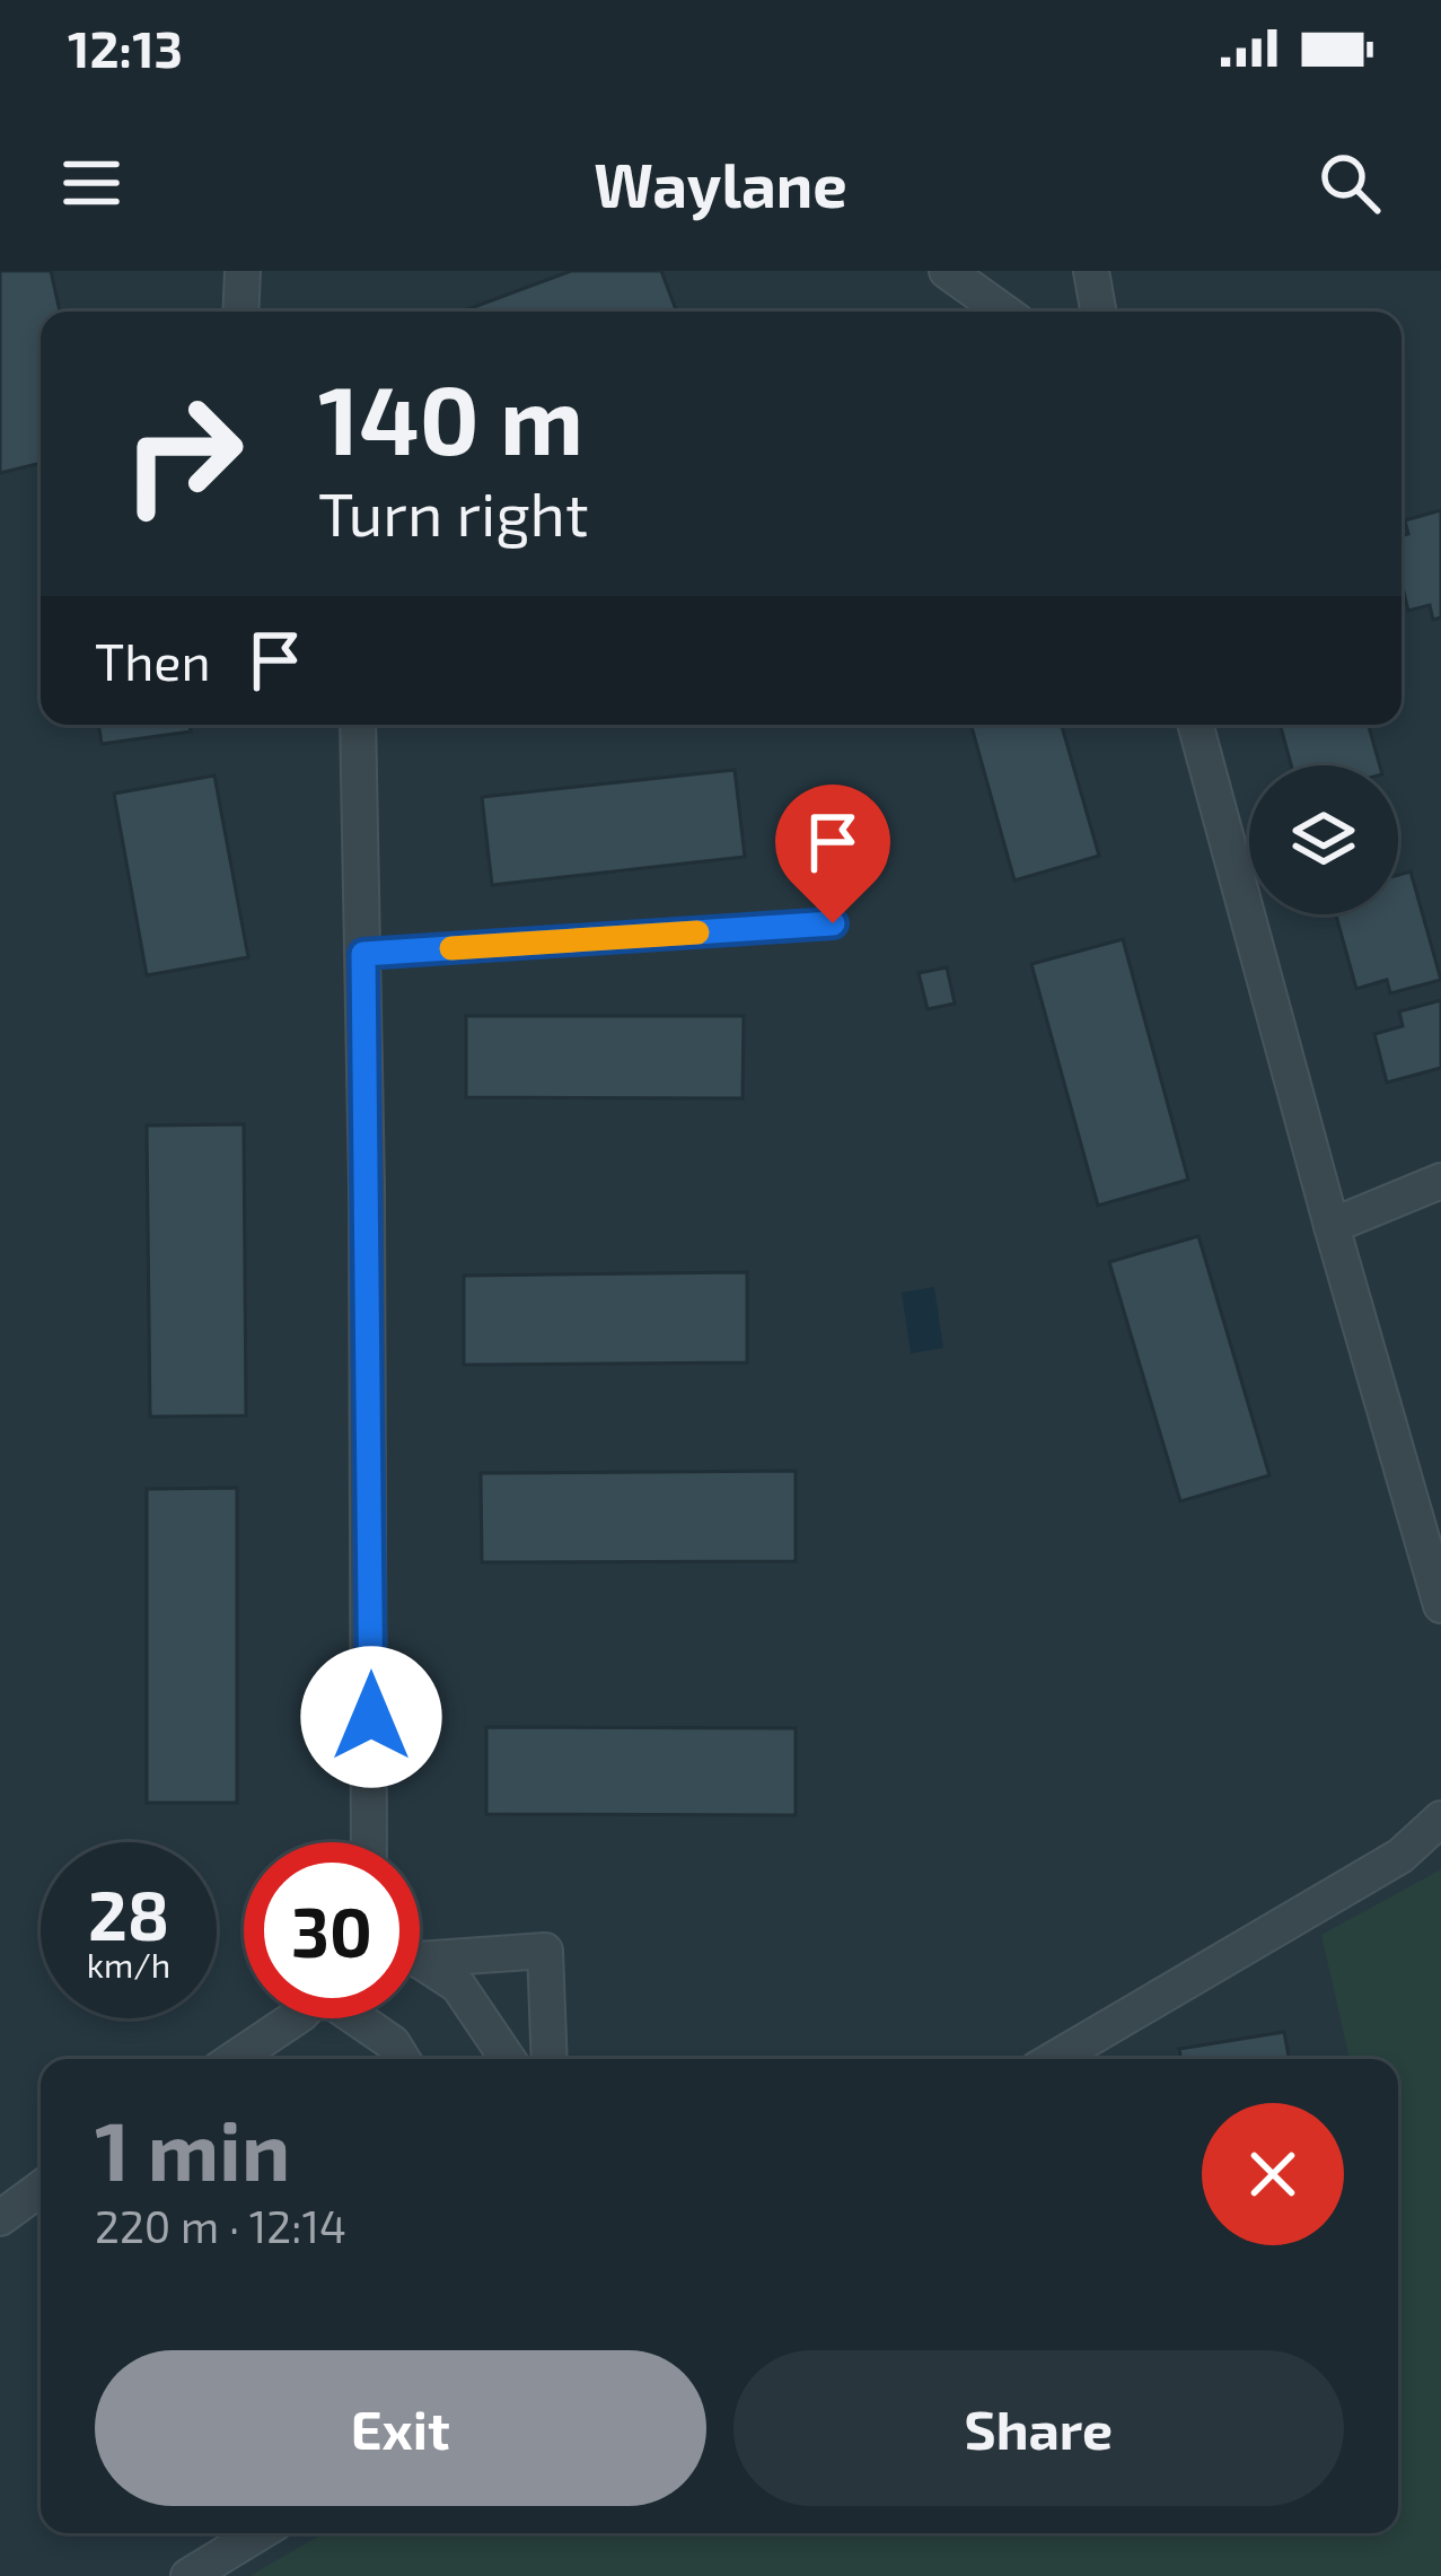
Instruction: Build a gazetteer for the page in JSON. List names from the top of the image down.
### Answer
{
  "page": {
    "status": "12:13",
    "header": "Waylane",
    "turn": ["140 m", "Turn right"],
    "then": "Then",
    "speed": "28 km/h",
    "limit": "30",
    "heading": ["1 min", "220 m · 12:14"],
    "buttons": ["Exit", "Share"]
  }
}
